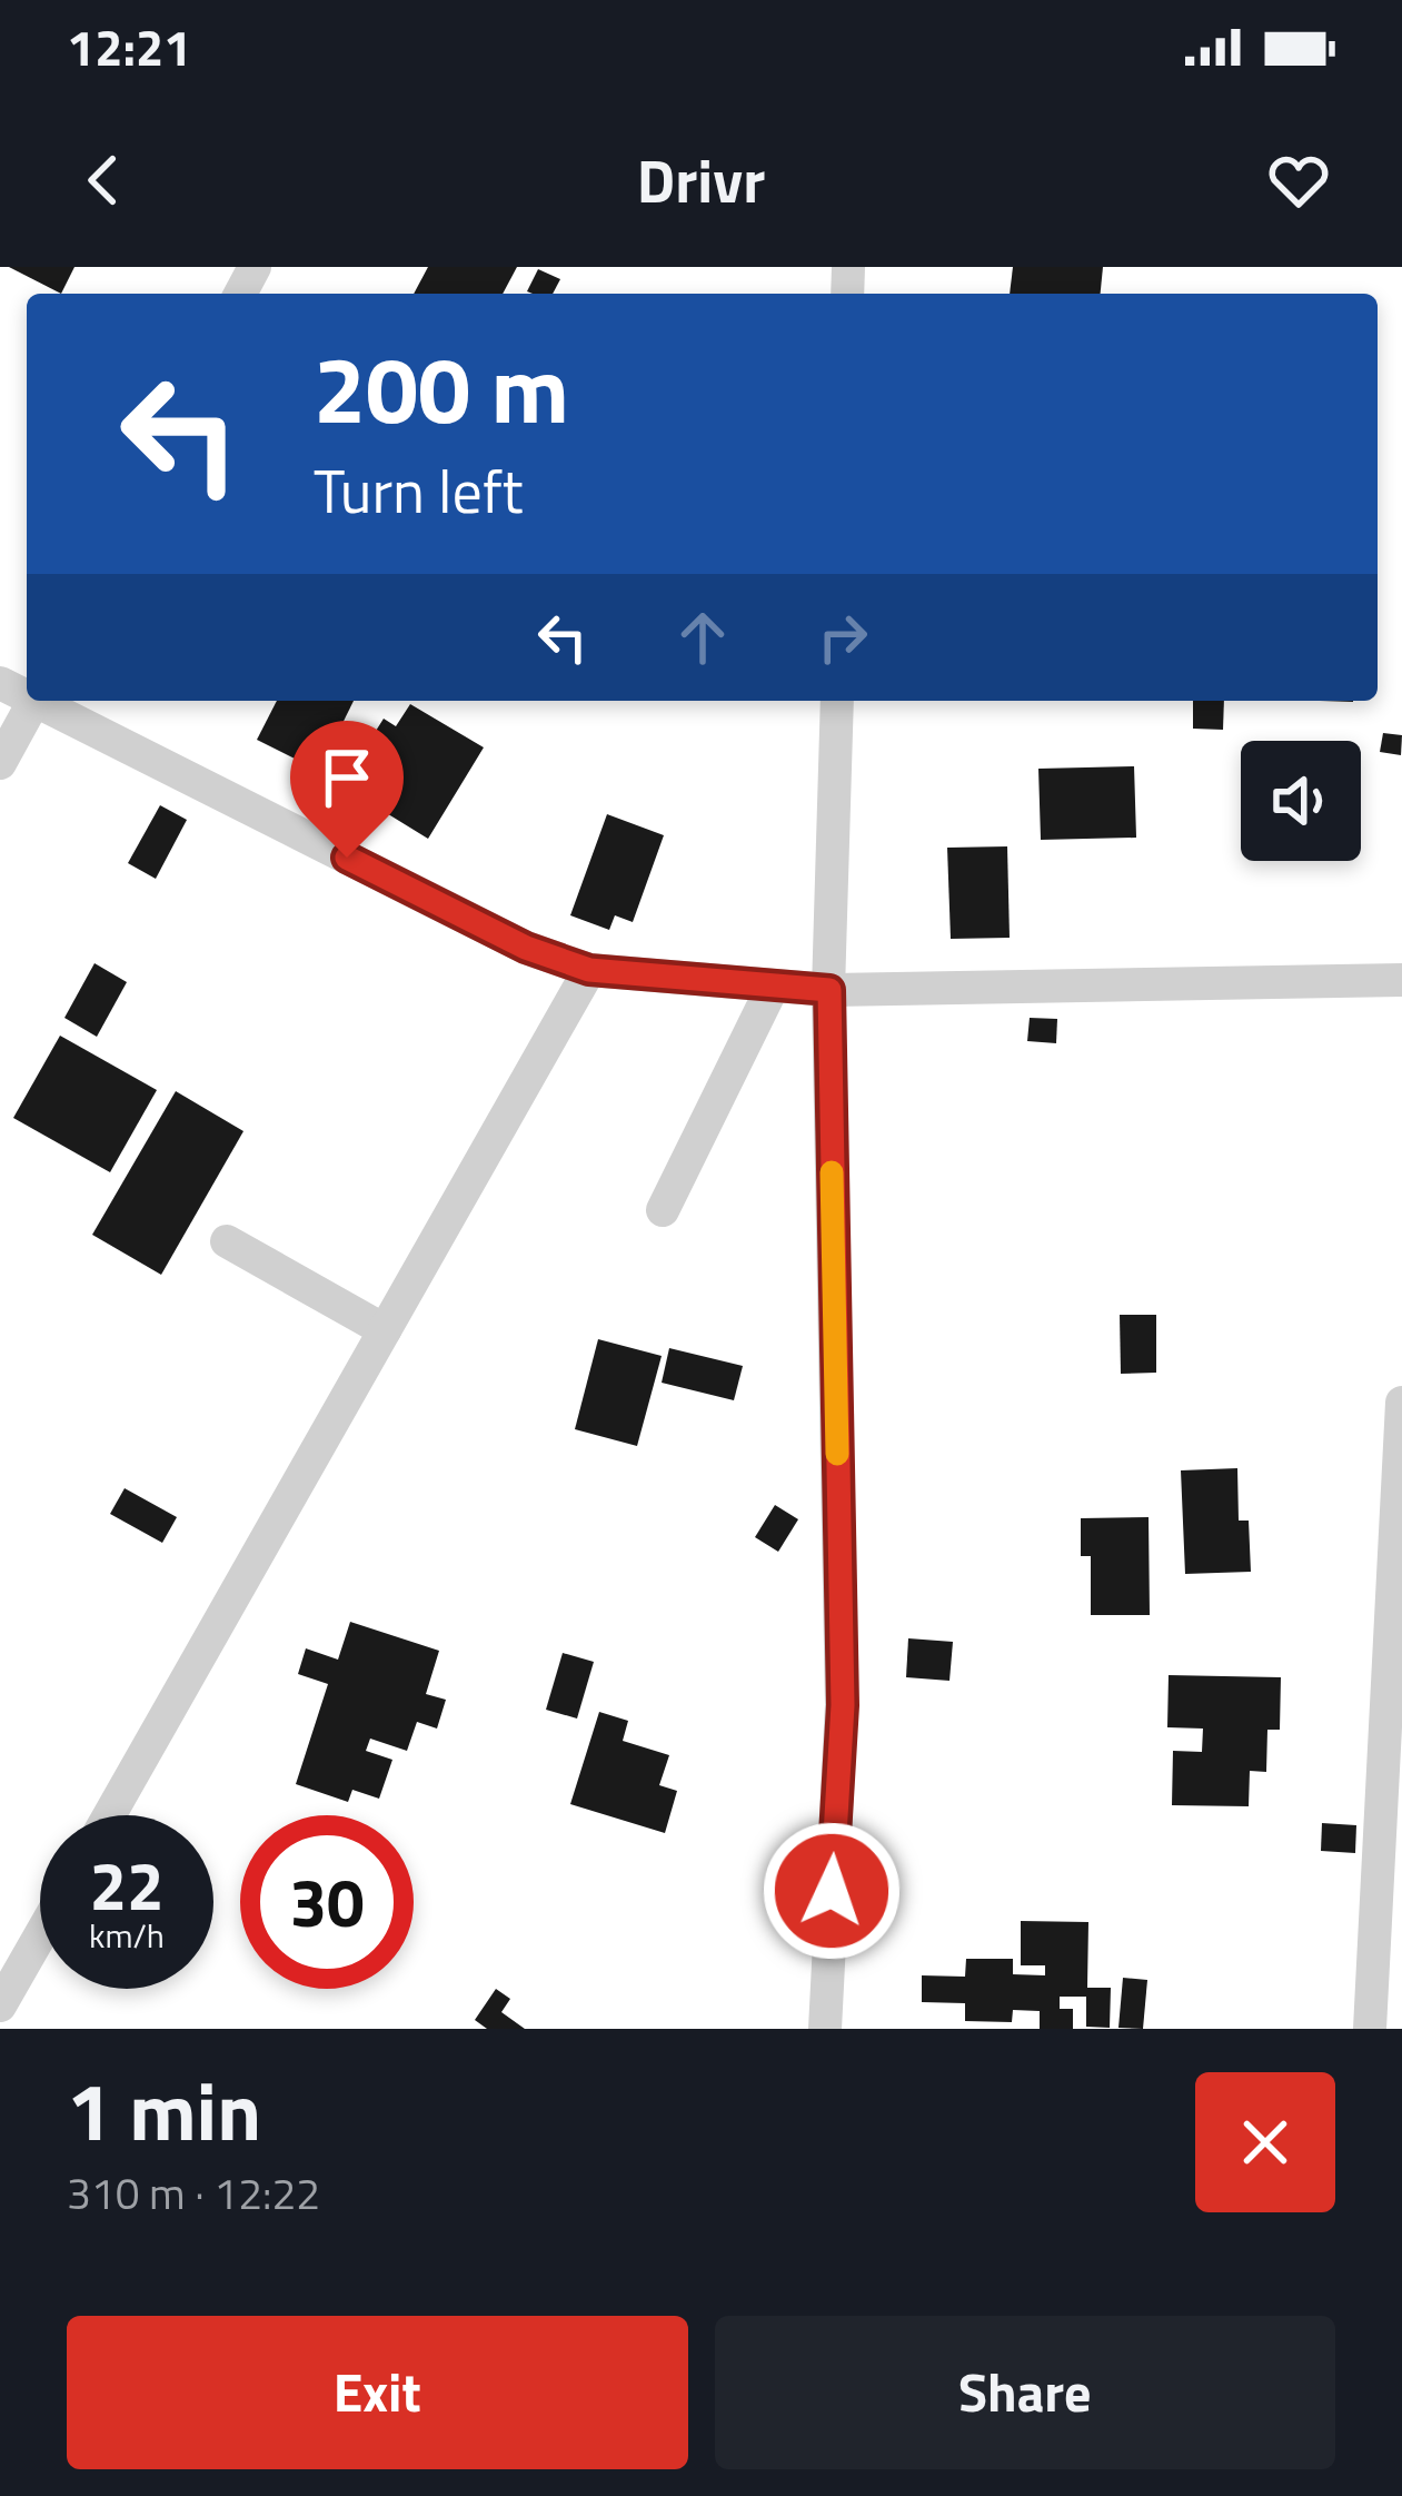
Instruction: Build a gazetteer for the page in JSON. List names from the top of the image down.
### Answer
{
  "page": {
    "status": "12:21",
    "header": "Drivr",
    "turn": ["200 m", "Turn left"],
    "speed": "22 km/h",
    "limit": "30",
    "heading": ["1 min", "310 m · 12:22"],
    "buttons": ["Exit", "Share"]
  }
}
